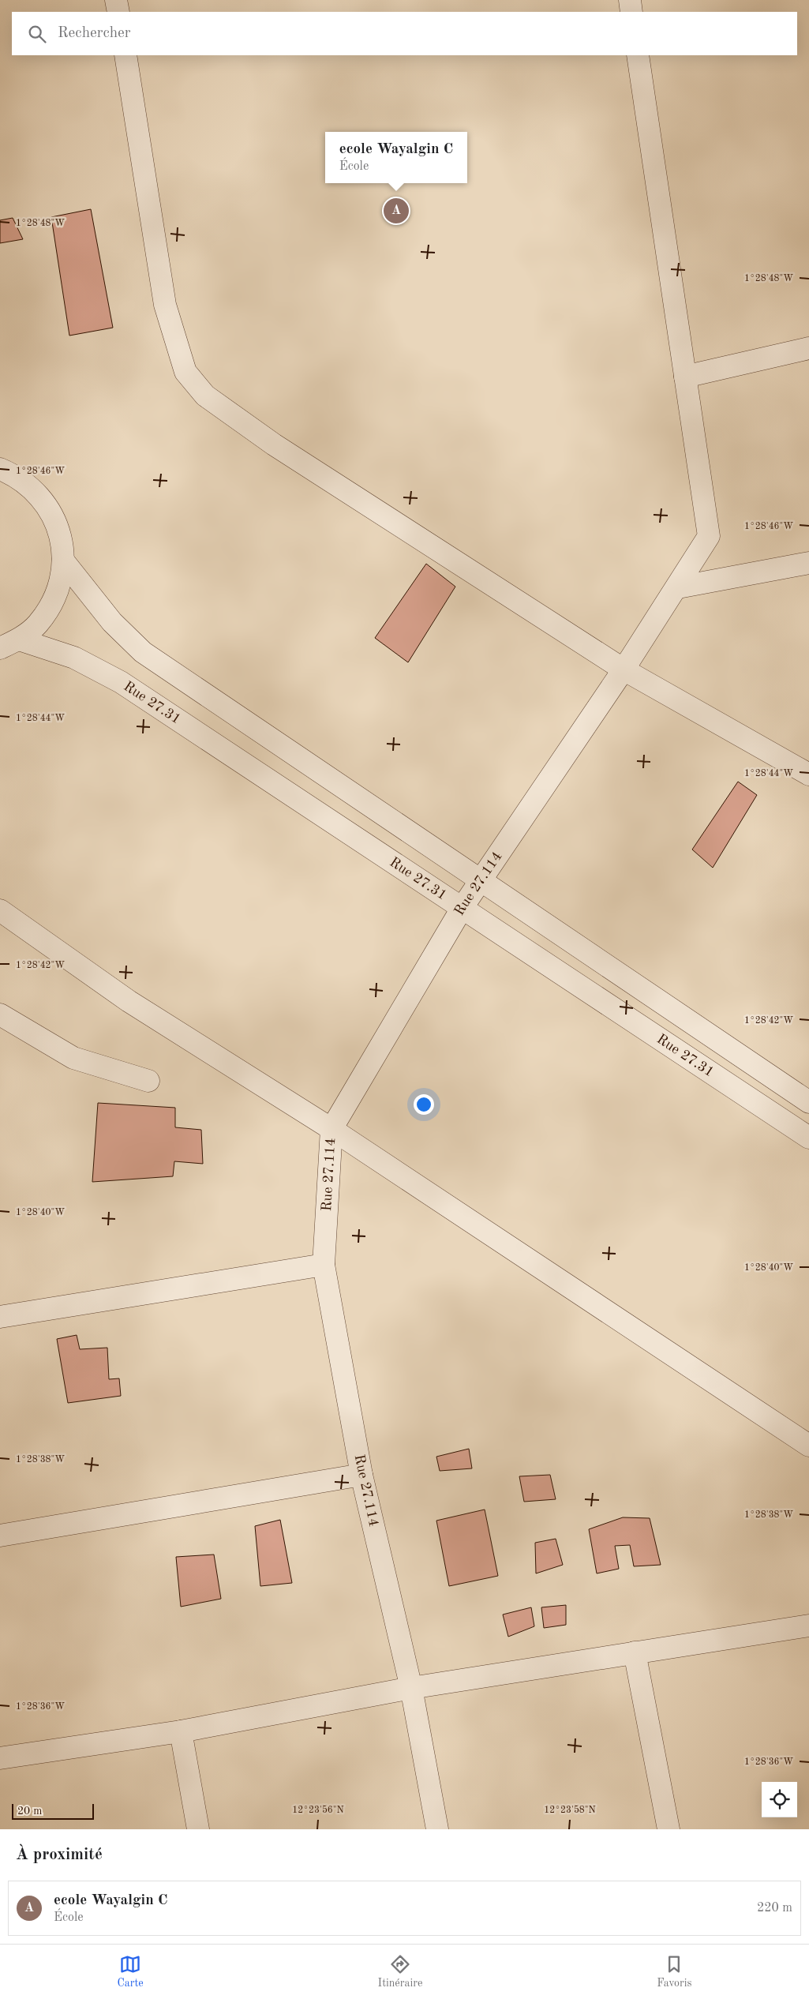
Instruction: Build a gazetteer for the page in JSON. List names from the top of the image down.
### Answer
{
  "streets": {
    "street": ["Rue 27.31", "Rue 27.114"]
  },
  "crossings": [
    ["Rue 27.31", "Rue 27.114"]
  ],
  "scale_bar": "20 m",
  "page": {
    "search": "Rechercher",
    "popup": ["ecole Wayalgin C", "École"],
    "pins": "A",
    "scale": "20 m",
    "heading": "À proximité",
    "list": [
      {
        "mark": "A",
        "name": "ecole Wayalgin C",
        "note": "École",
        "value": "220 m"
      }
    ],
    "nav": ["Carte", "Itinéraire", "Favoris"]
  },
  "coordinates": [
    "1°28'48\"W",
    "1°28'46\"W",
    "1°28'44\"W",
    "1°28'42\"W",
    "1°28'40\"W",
    "1°28'38\"W",
    "1°28'36\"W",
    "12°23'56\"N",
    "12°23'58\"N"
  ]
}
